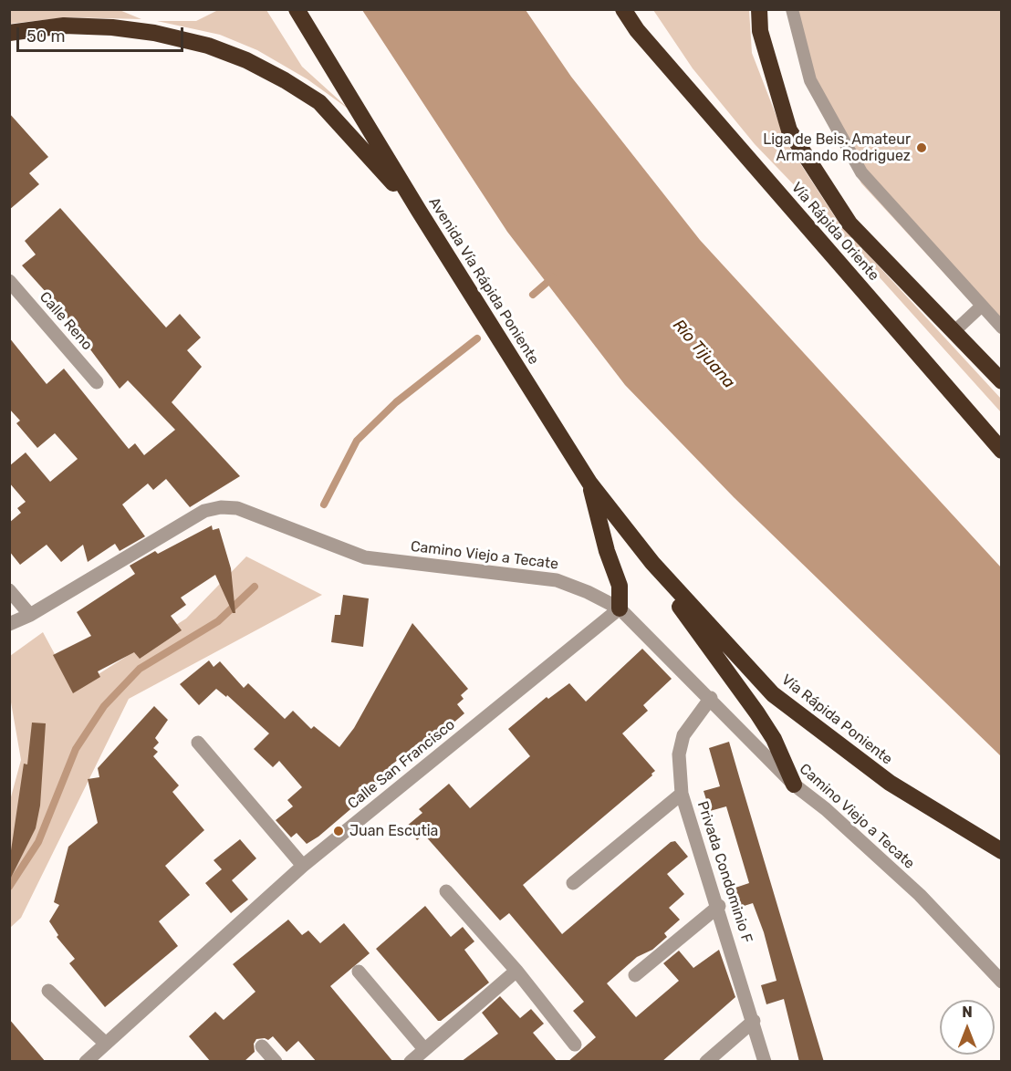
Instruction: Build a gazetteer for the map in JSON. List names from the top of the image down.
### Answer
{
  "streets": {
    "highway": ["Vía Rápida Oriente", "Avenida Vía Rápida Poniente", "Vía Rápida Poniente"],
    "street": [
      "Calle Reno",
      "Camino Viejo a Tecate",
      "Calle San Francisco",
      "Privada Condominio F"
    ]
  },
  "crossings": [
    ["Avenida Vía Rápida Poniente", "Vía Rápida Poniente"],
    ["Camino Viejo a Tecate", "Calle San Francisco"],
    ["Camino Viejo a Tecate", "Privada Condominio F"]
  ],
  "water": ["Río Tijuana"],
  "places": ["Liga de Beis. Amateur Armando Rodriguez", "Juan Escutia"],
  "scale_bar": "50 m",
  "north": "top"
}
